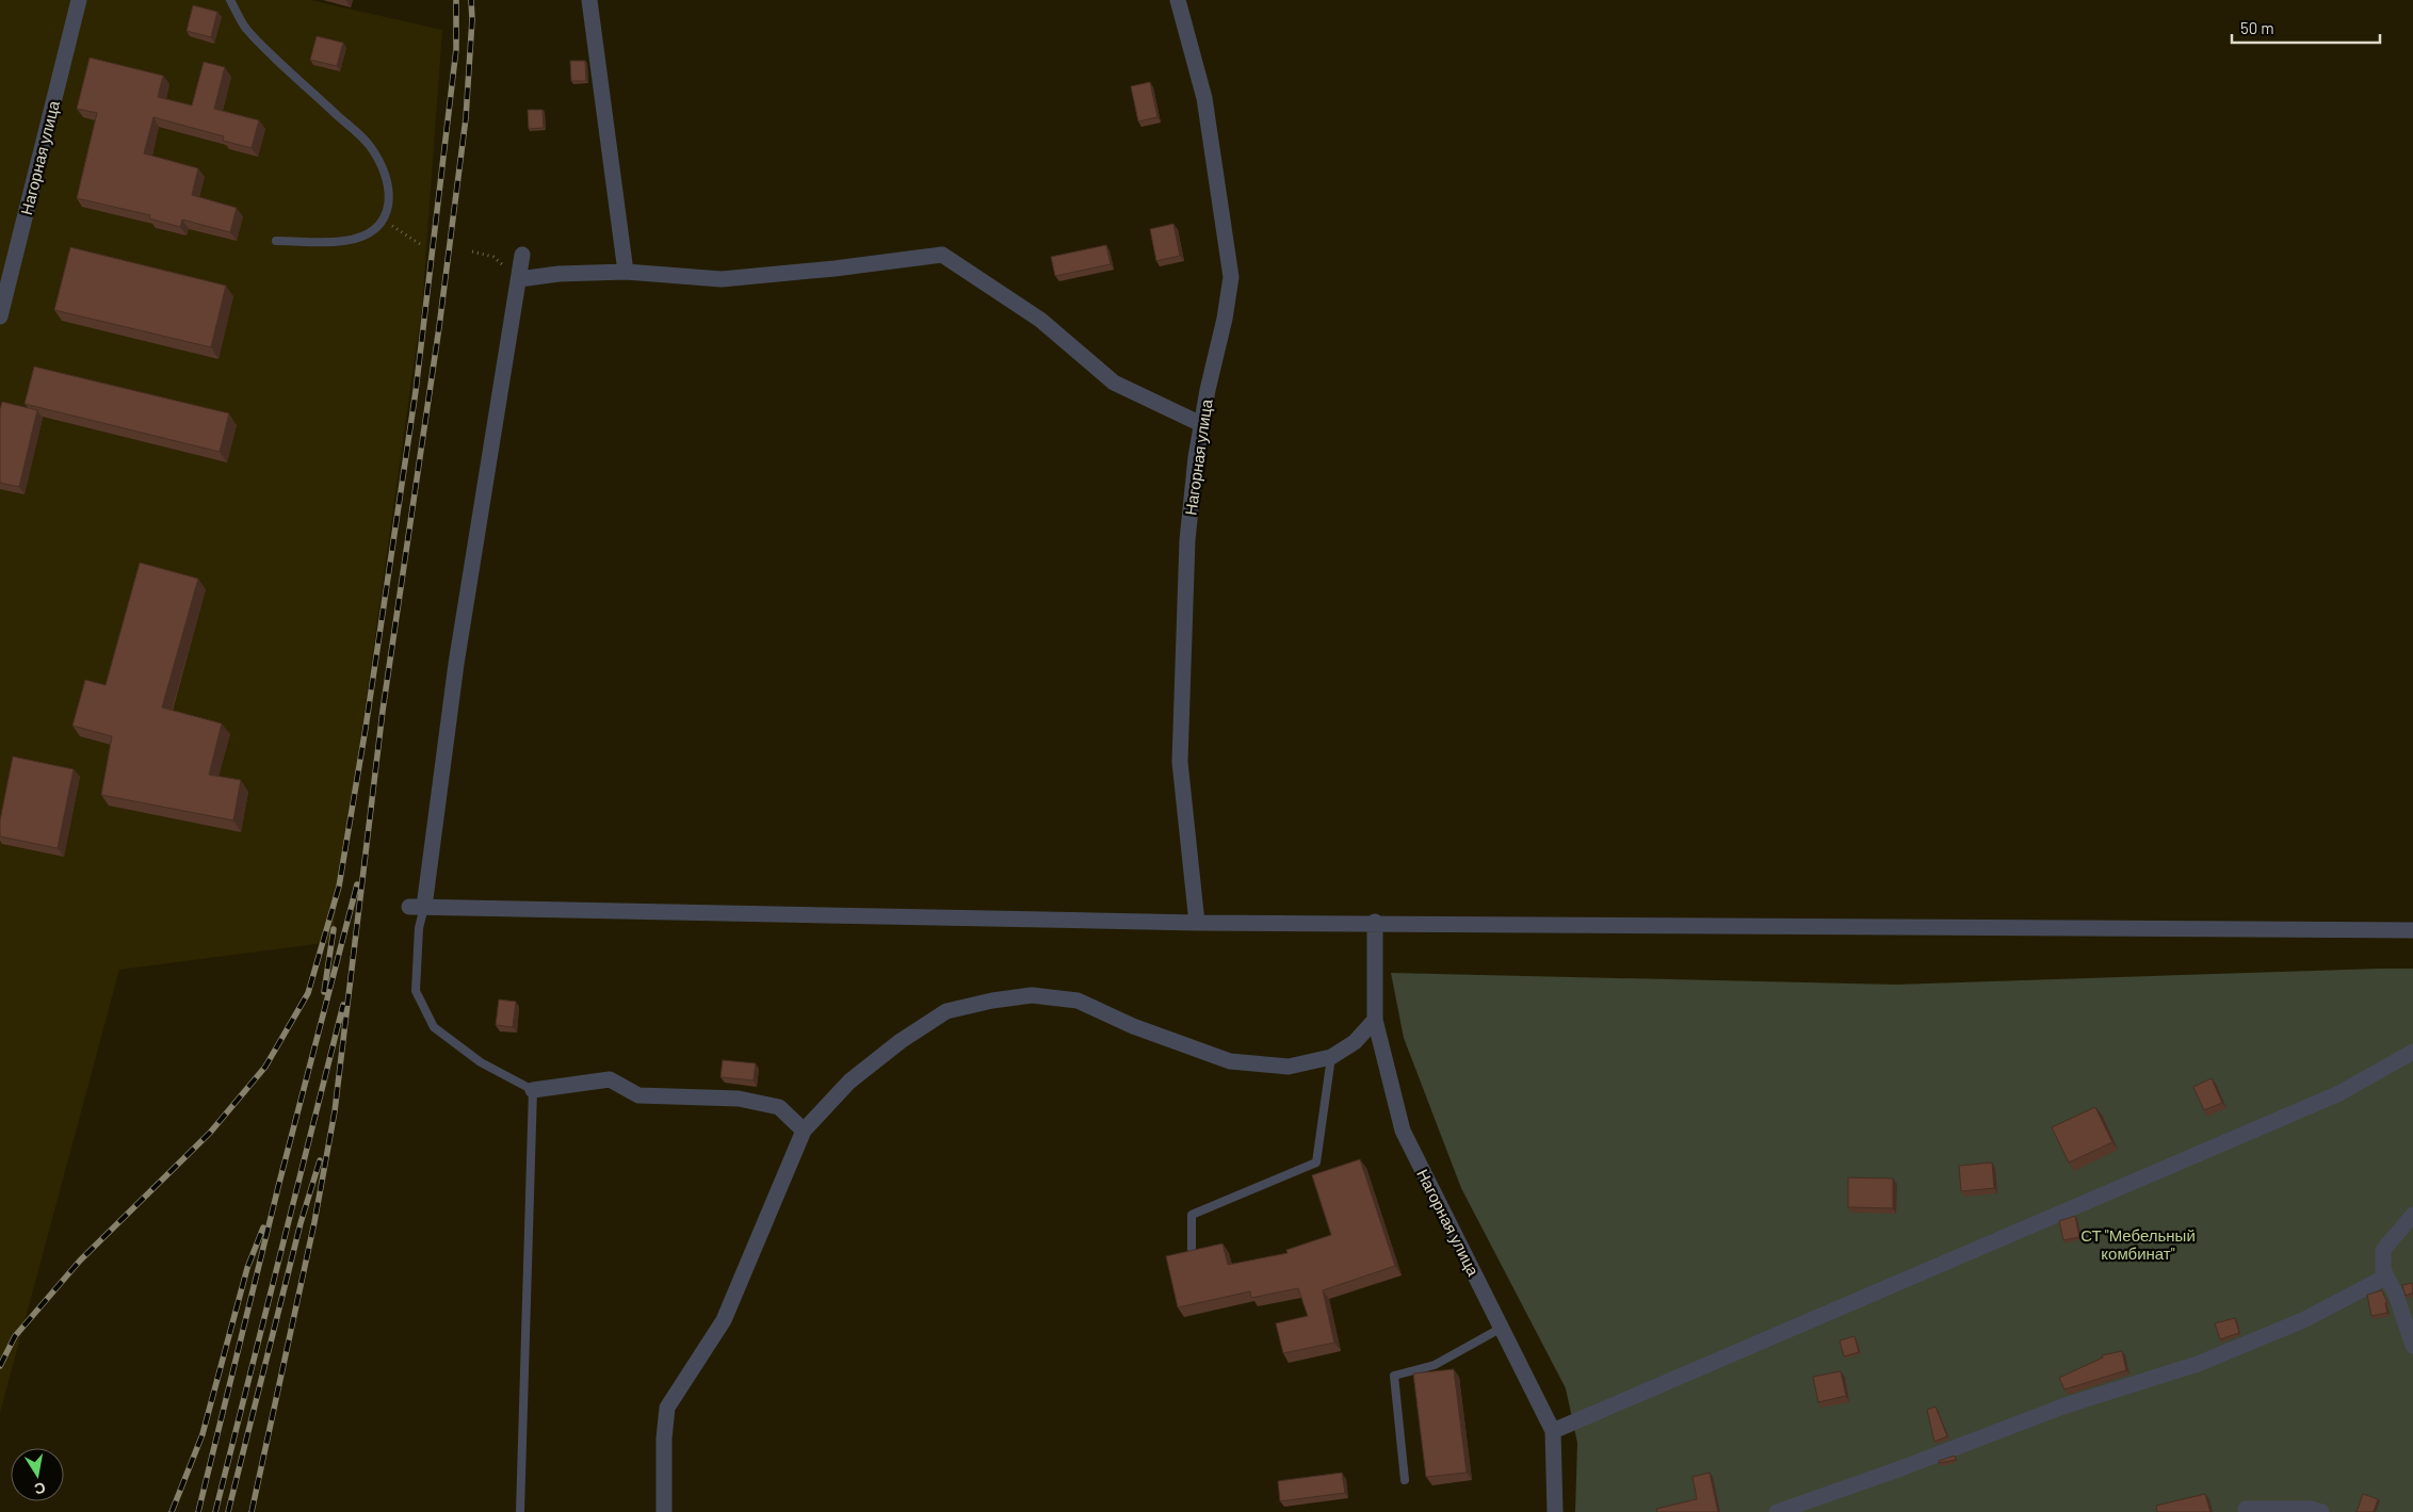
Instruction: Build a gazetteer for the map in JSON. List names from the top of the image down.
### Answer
{
  "streets": {
    "street": ["Нагорная улица"]
  },
  "parks": ["СТ \"Мебельный комбинат\""],
  "scale_bar": "50 m",
  "north": "bottom"
}
